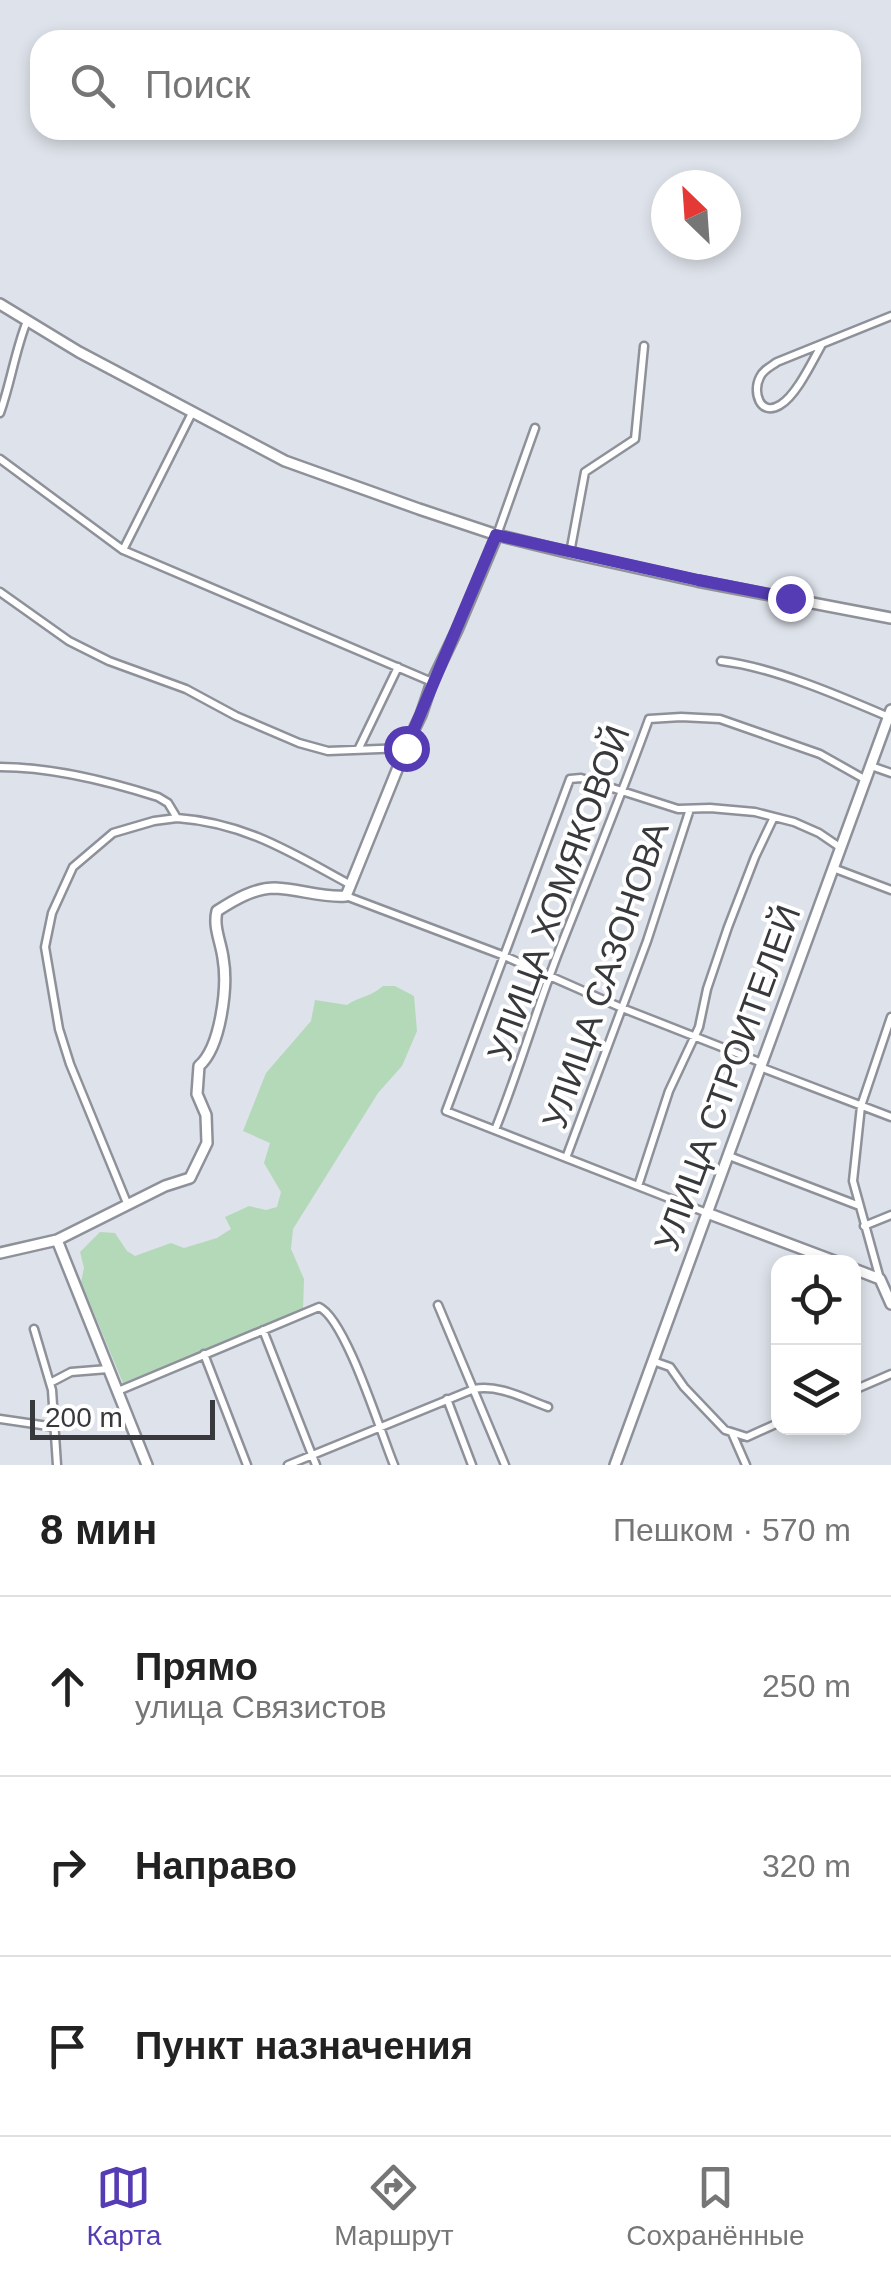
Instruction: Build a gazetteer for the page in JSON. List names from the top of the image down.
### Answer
{
  "streets": {
    "main road": ["УЛИЦА СТРОИТЕЛЕЙ"],
    "street": ["УЛИЦА ХОМЯКОВОЙ", "УЛИЦА САЗОНОВА"]
  },
  "crossings": [
    ["УЛИЦА ХОМЯКОВОЙ", "УЛИЦА СТРОИТЕЛЕЙ"]
  ],
  "scale_bar": "200 m",
  "north": "top left",
  "page": {
    "search": "Поиск",
    "scale": "200 m",
    "heading": ["8 мин", "Пешком · 570 m"],
    "list": [
      ["Прямо", "улица Связистов", "250 m"],
      ["Направо", "320 m"],
      "Пункт назначения"
    ],
    "nav": ["Карта", "Маршрут", "Сохранённые"]
  }
}
